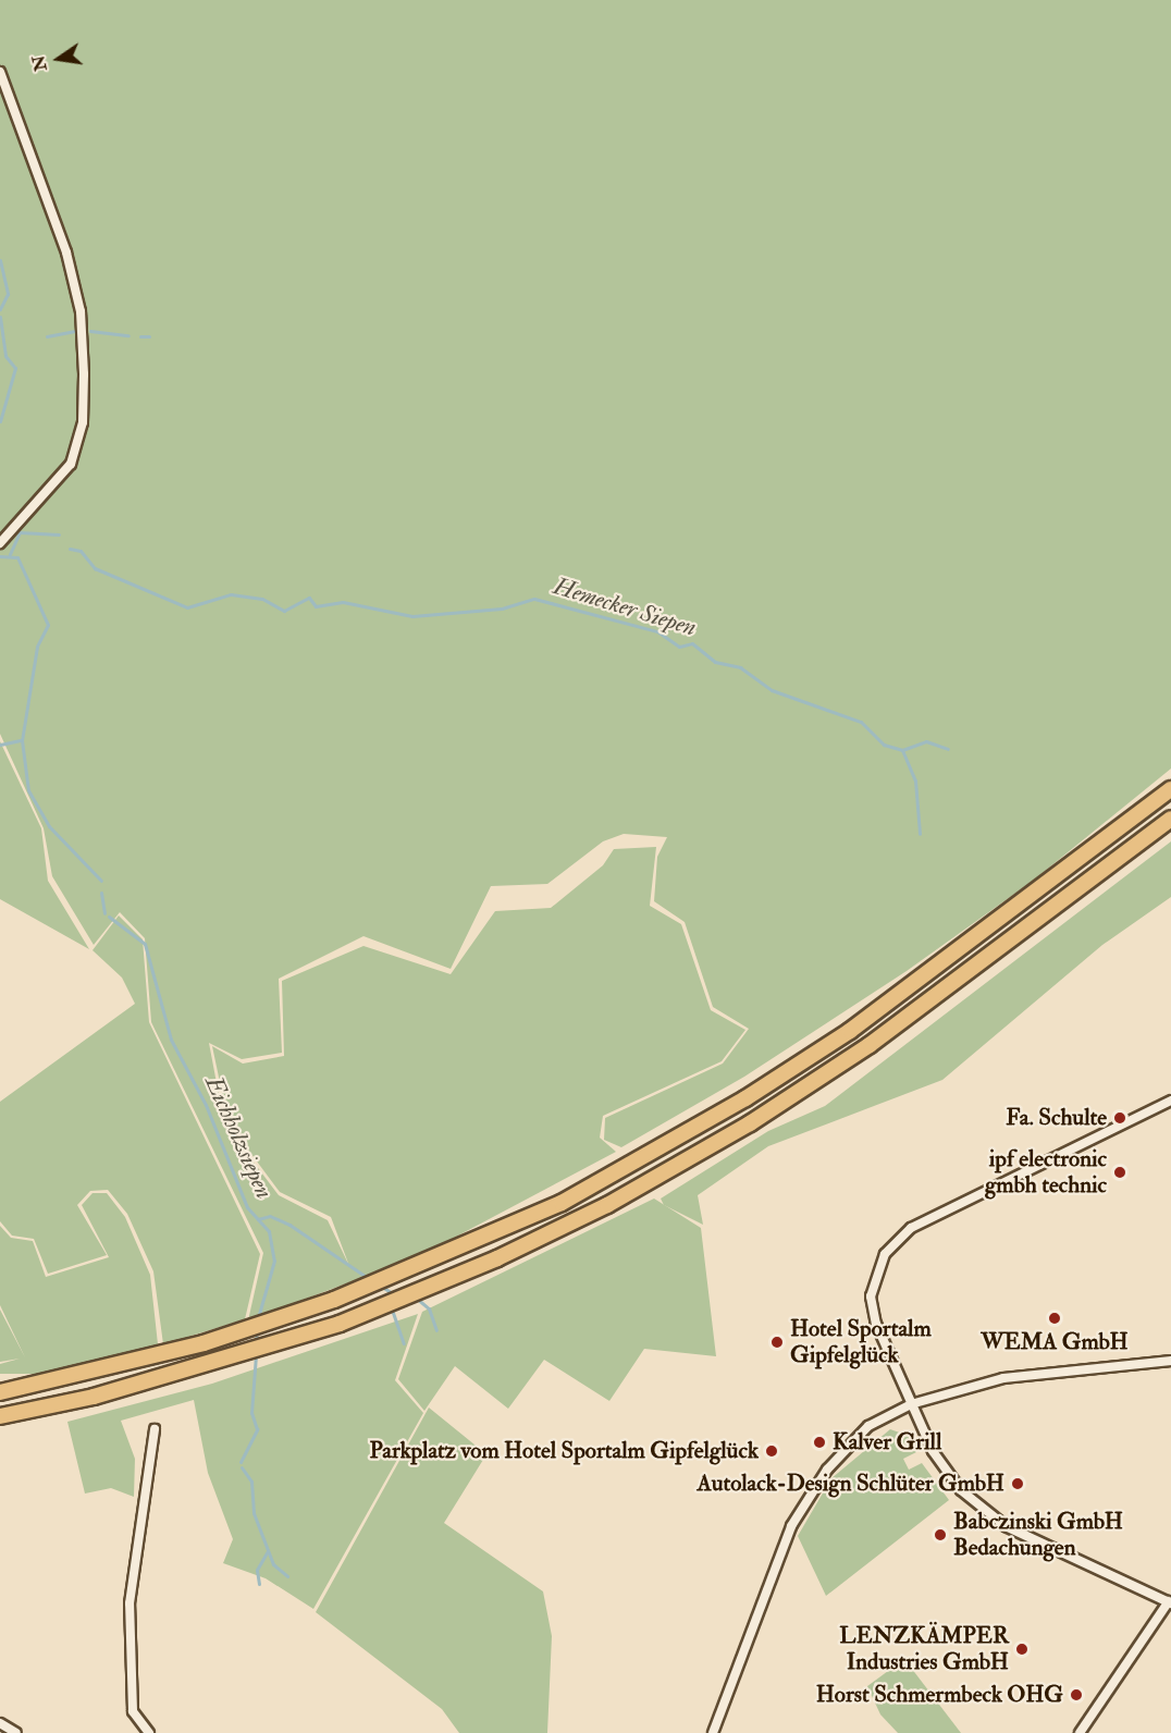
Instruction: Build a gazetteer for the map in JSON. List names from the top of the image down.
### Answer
{
  "water": ["Hemecker Siepen", "Eichholzsiepen"],
  "places": [
    "Fa. Schulte",
    "ipf electronic gmbh technic",
    "WEMA GmbH",
    "Hotel Sportalm Gipfelglück",
    "Kalver Grill",
    "Parkplatz vom Hotel Sportalm Gipfelglück",
    "Autolack-Design Schlüter GmbH",
    "Babczinski GmbH Bedachungen",
    "LENZKÄMPER Industries GmbH",
    "Horst Schmermbeck OHG"
  ],
  "north": "left"
}
